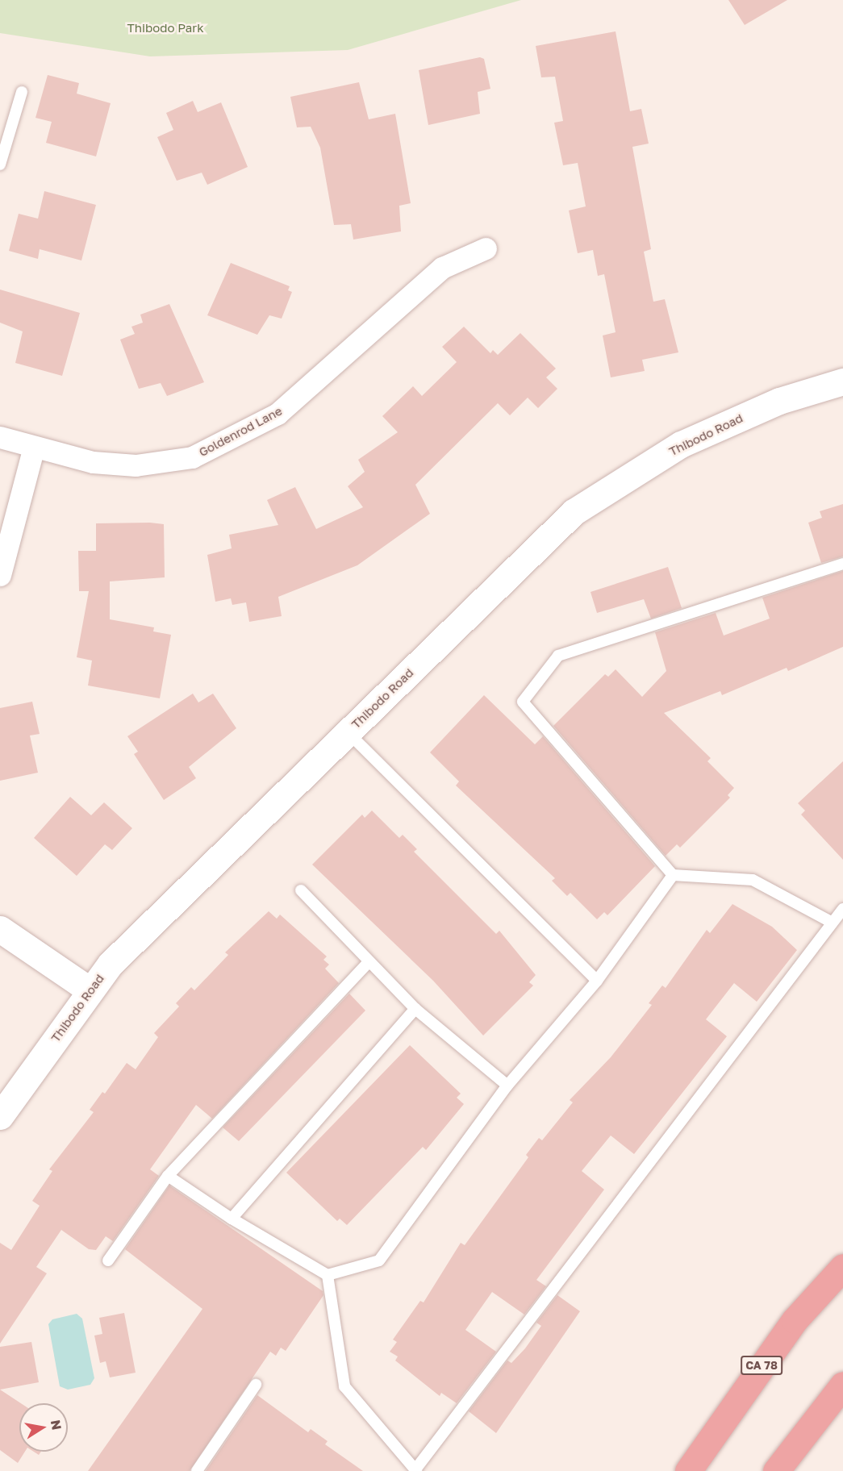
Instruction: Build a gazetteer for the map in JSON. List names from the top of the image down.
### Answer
{
  "streets": {
    "highway": ["CA 78"],
    "street": ["Goldenrod Lane", "Thibodo Road"]
  },
  "parks": ["Thibodo Park"],
  "north": "right"
}
